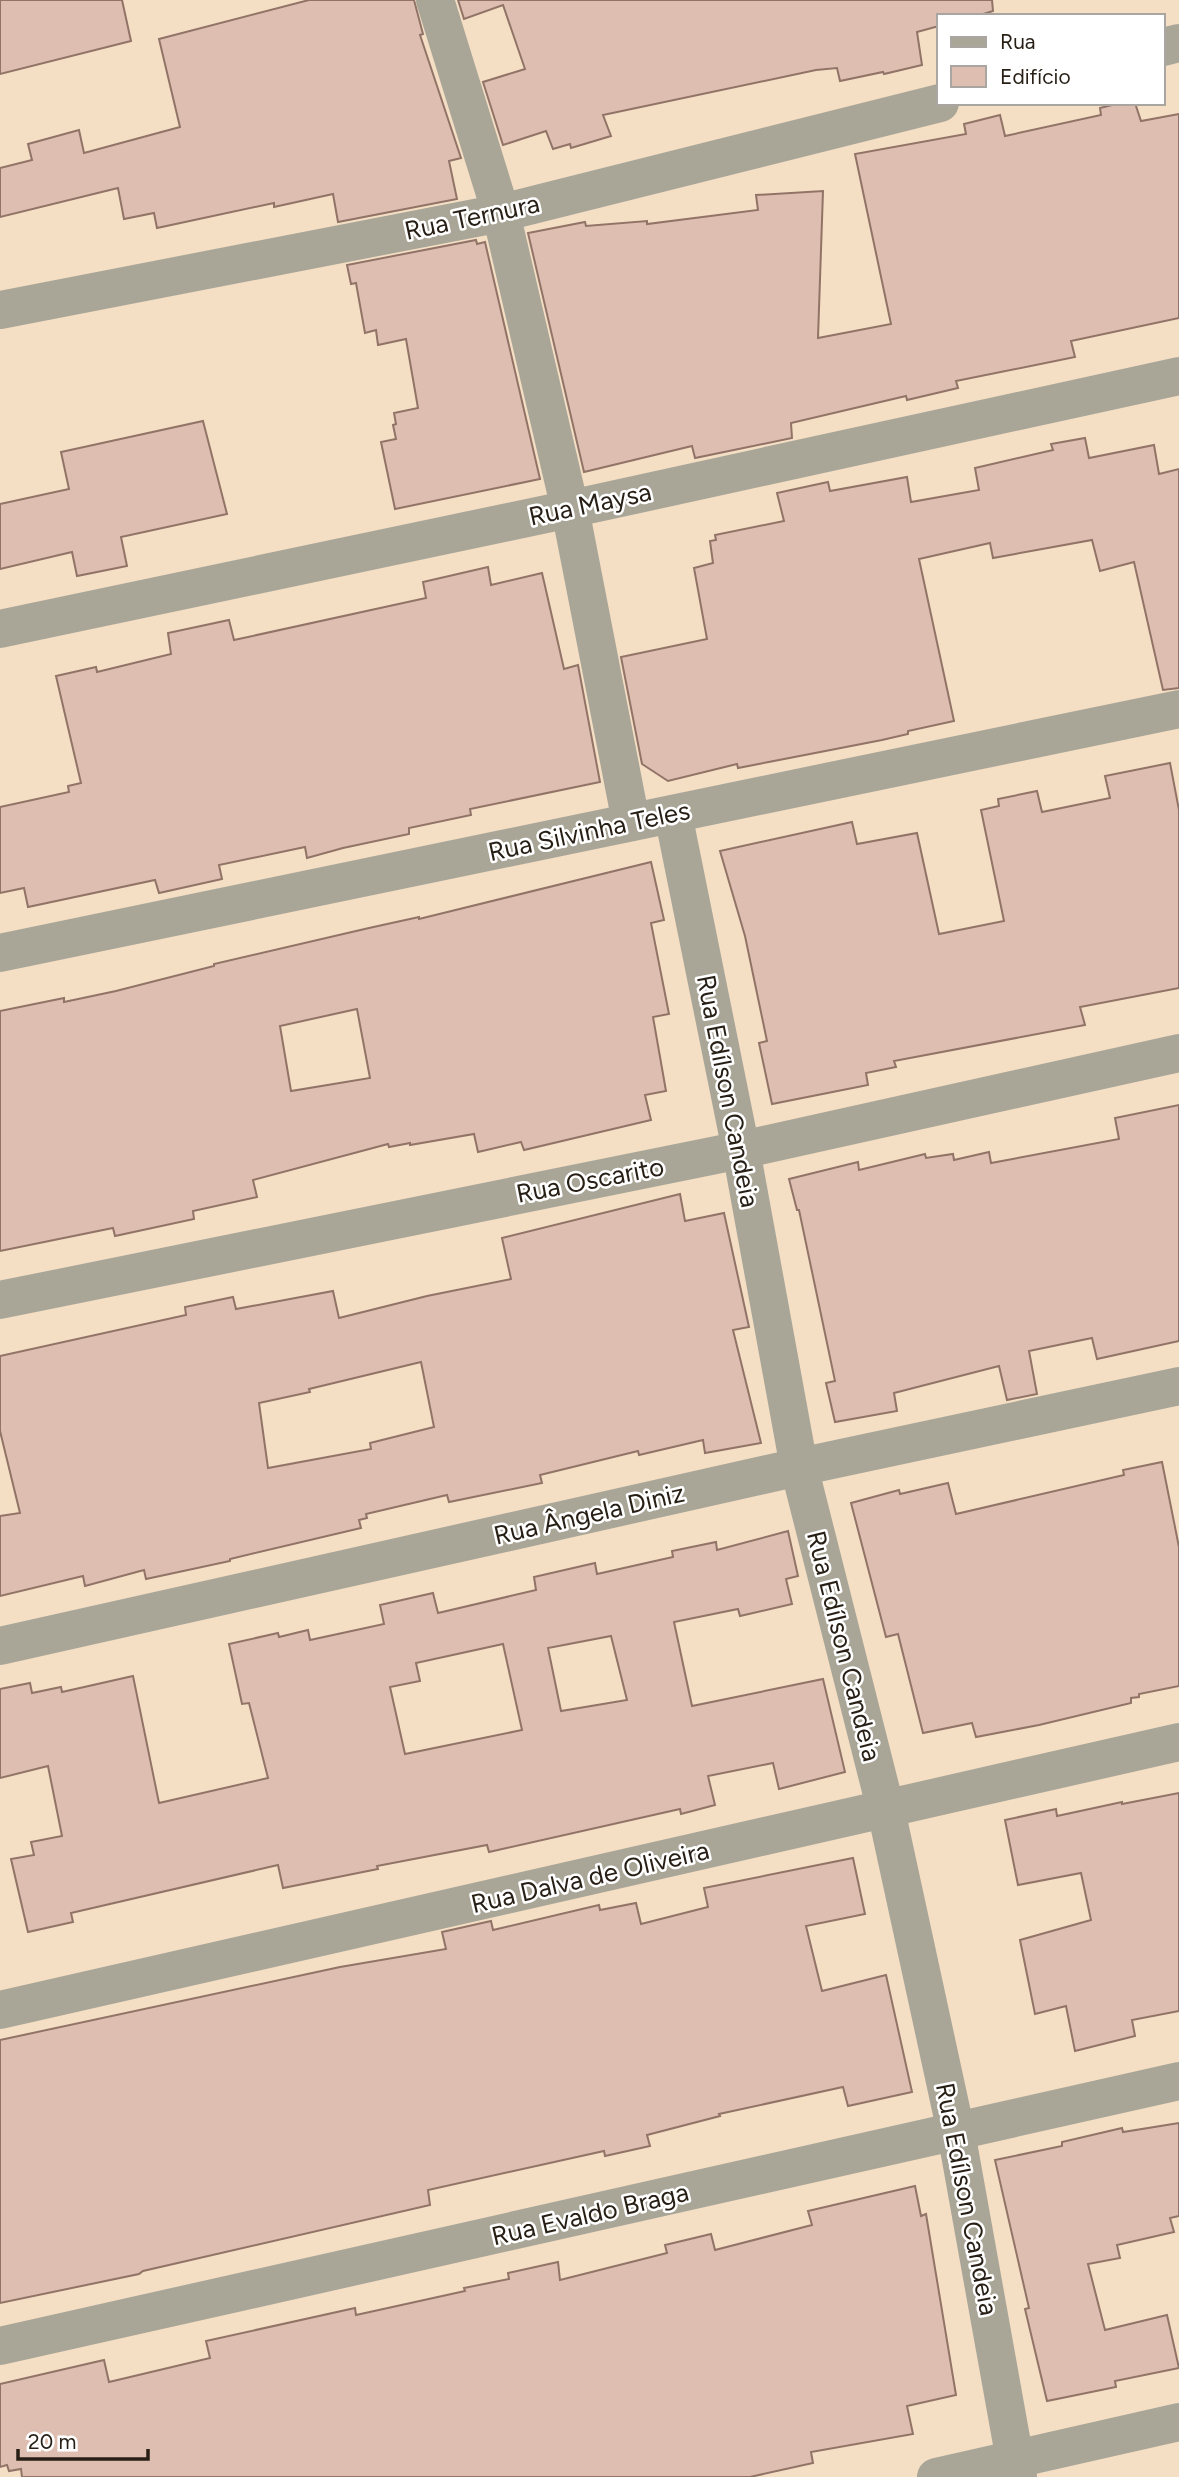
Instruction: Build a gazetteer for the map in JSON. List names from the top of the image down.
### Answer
{
  "streets": {
    "street": [
      "Rua Ternura",
      "Rua Maysa",
      "Rua Silvinha Teles",
      "Rua Edílson Candeia",
      "Rua Oscarito",
      "Rua Ângela Diniz",
      "Rua Dalva de Oliveira",
      "Rua Evaldo Braga"
    ]
  },
  "crossings": [
    ["Rua Silvinha Teles", "Rua Edílson Candeia"],
    ["Rua Edílson Candeia", "Rua Oscarito"],
    ["Rua Edílson Candeia", "Rua Ângela Diniz"],
    ["Rua Edílson Candeia", "Rua Dalva de Oliveira"],
    ["Rua Edílson Candeia", "Rua Evaldo Braga"]
  ],
  "legend": ["Rua", "Edifício"],
  "scale_bar": "20 m"
}
